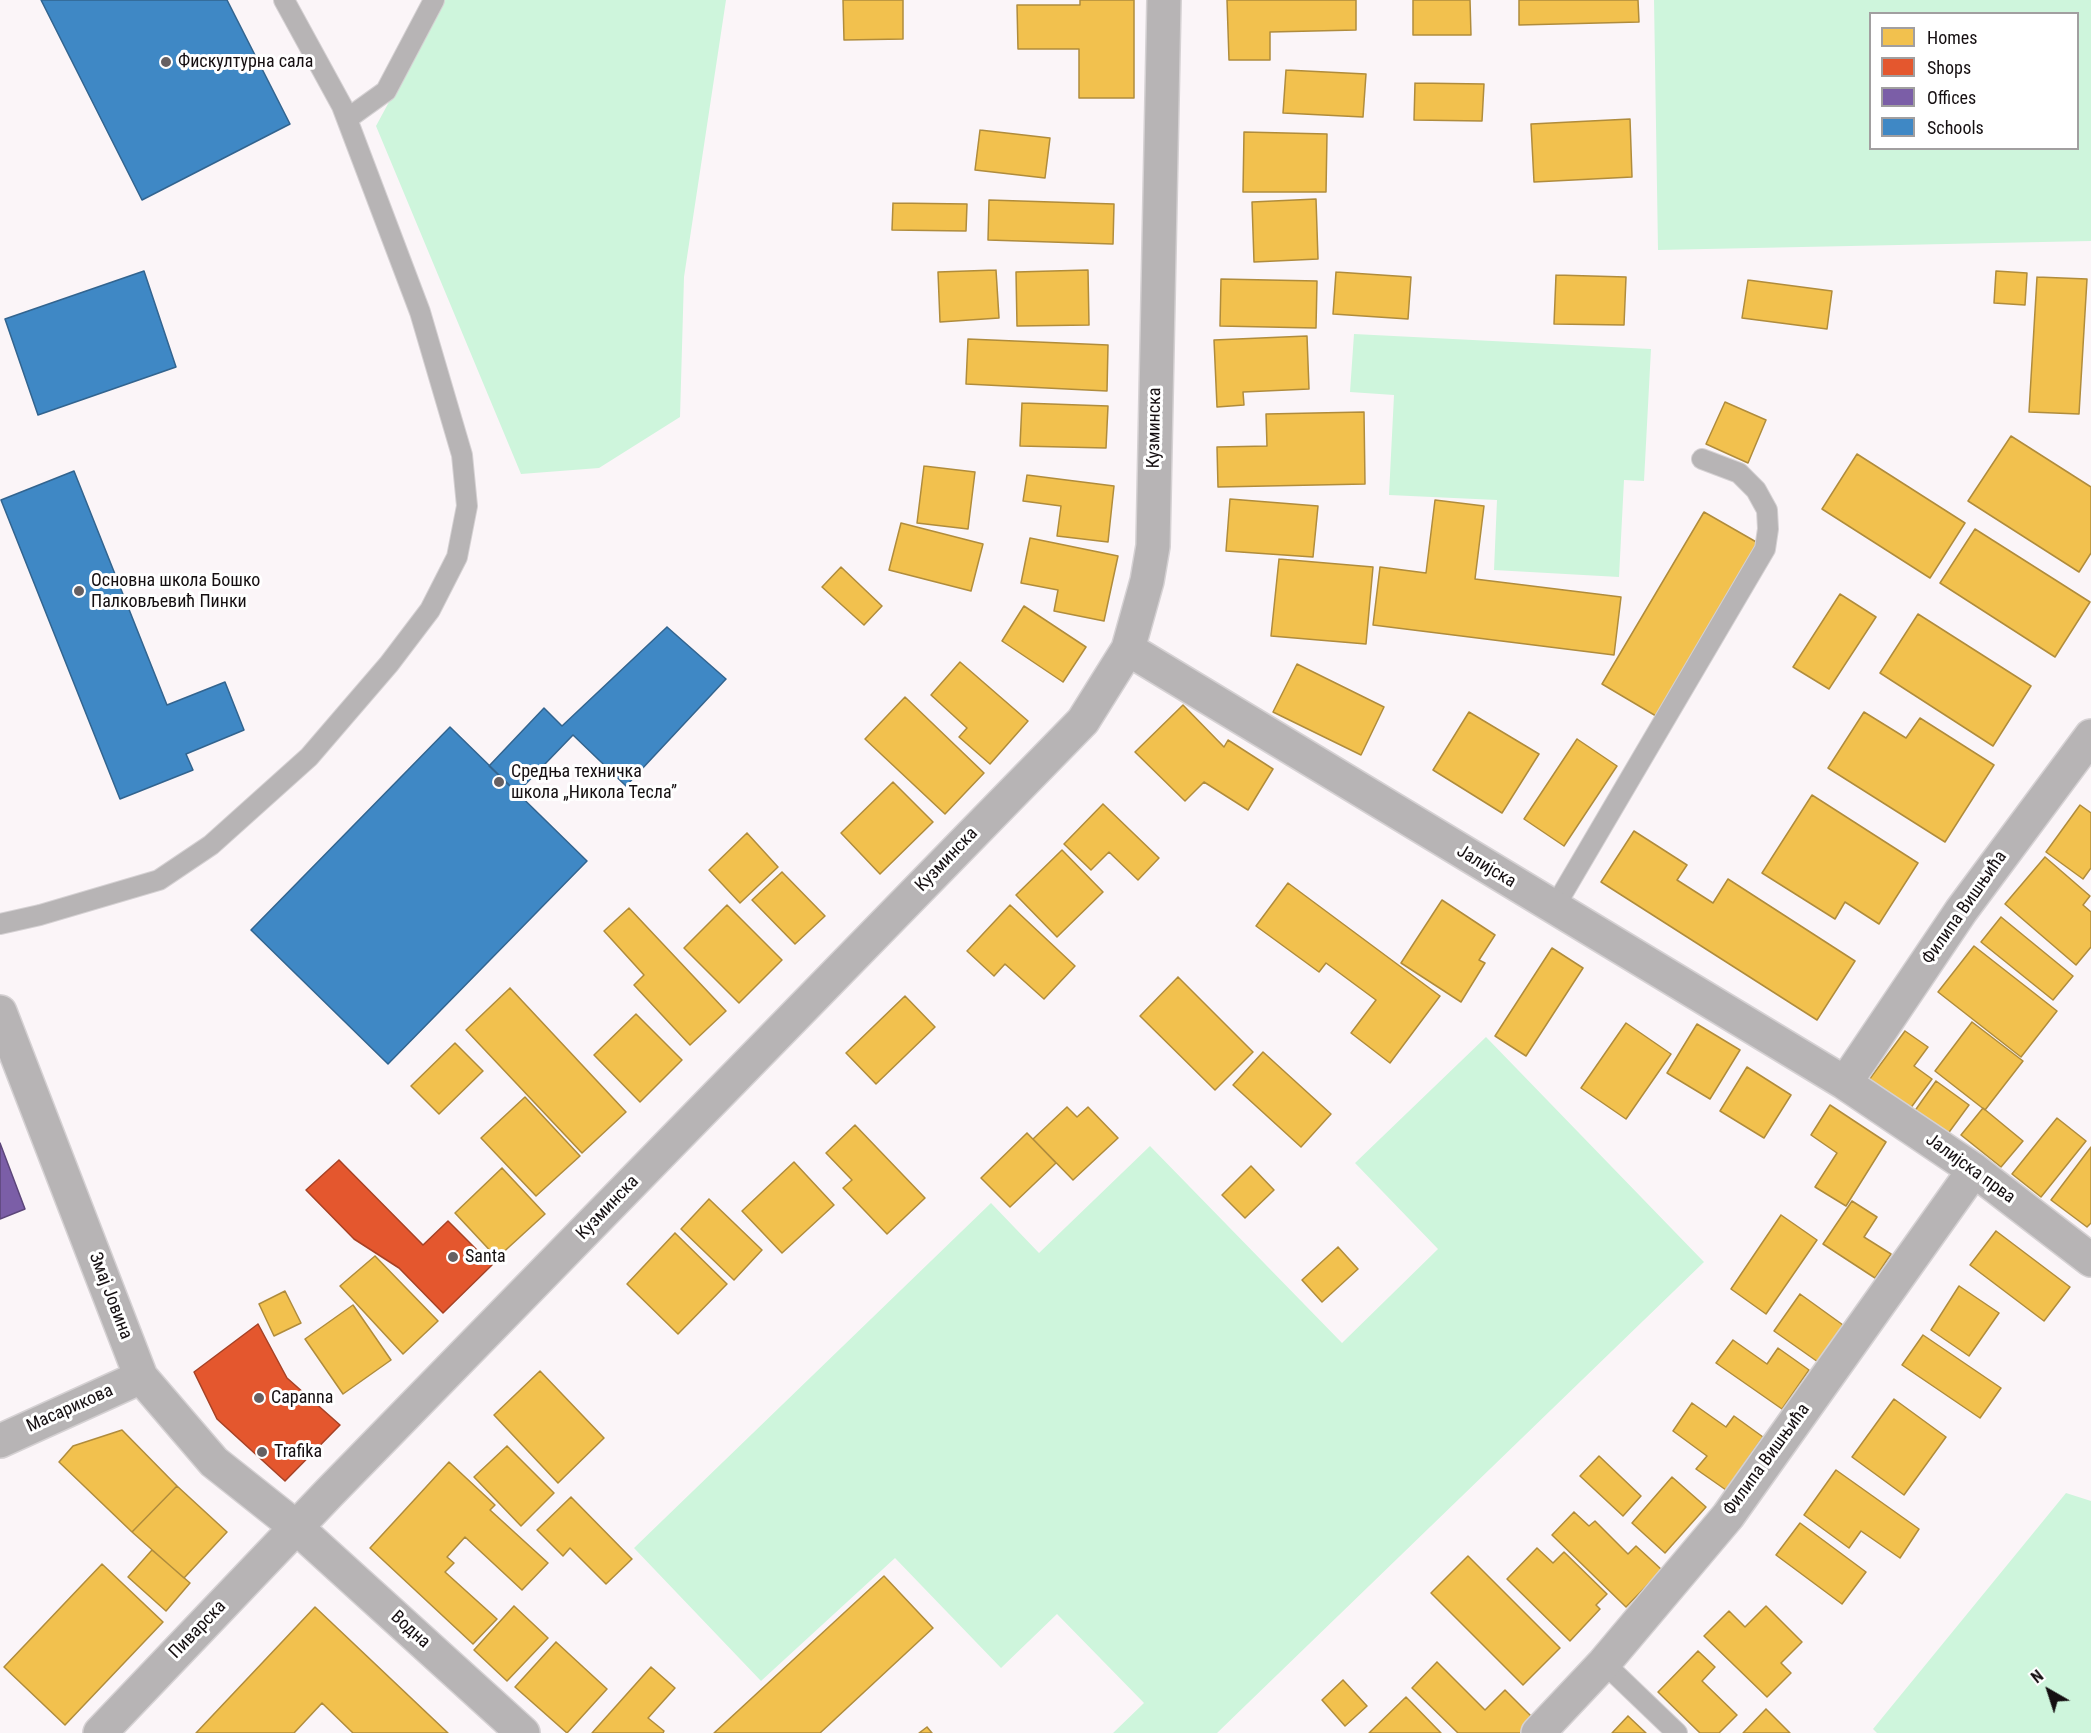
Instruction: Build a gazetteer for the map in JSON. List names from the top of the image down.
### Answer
{
  "streets": {
    "street": [
      "Кузминска",
      "Јалијска",
      "Филипа Вишњића",
      "Јалијска прва",
      "Змај Јовина",
      "Масарикова",
      "Пиварска",
      "Водна"
    ]
  },
  "crossings": [
    ["Кузминска", "Јалијска"],
    ["Кузминска", "Змај Јовина"],
    ["Кузминска", "Пиварска"],
    ["Кузминска", "Водна"],
    ["Јалијска", "Филипа Вишњића"],
    ["Јалијска", "Јалијска прва"],
    ["Филипа Вишњића", "Јалијска прва"],
    ["Змај Јовина", "Масарикова"],
    ["Змај Јовина", "Пиварска"],
    ["Змај Јовина", "Водна"],
    ["Пиварска", "Водна"]
  ],
  "places": [
    "Фискултурна сала",
    "Основна школа Бошко Палковљевић Пинки",
    "Средња техничка школа „Никола Тесла”",
    "Santa",
    "Capanna",
    "Trafika"
  ],
  "legend": [
    "Homes",
    "Shops",
    "Offices",
    "Schools"
  ],
  "north": "top left"
}
